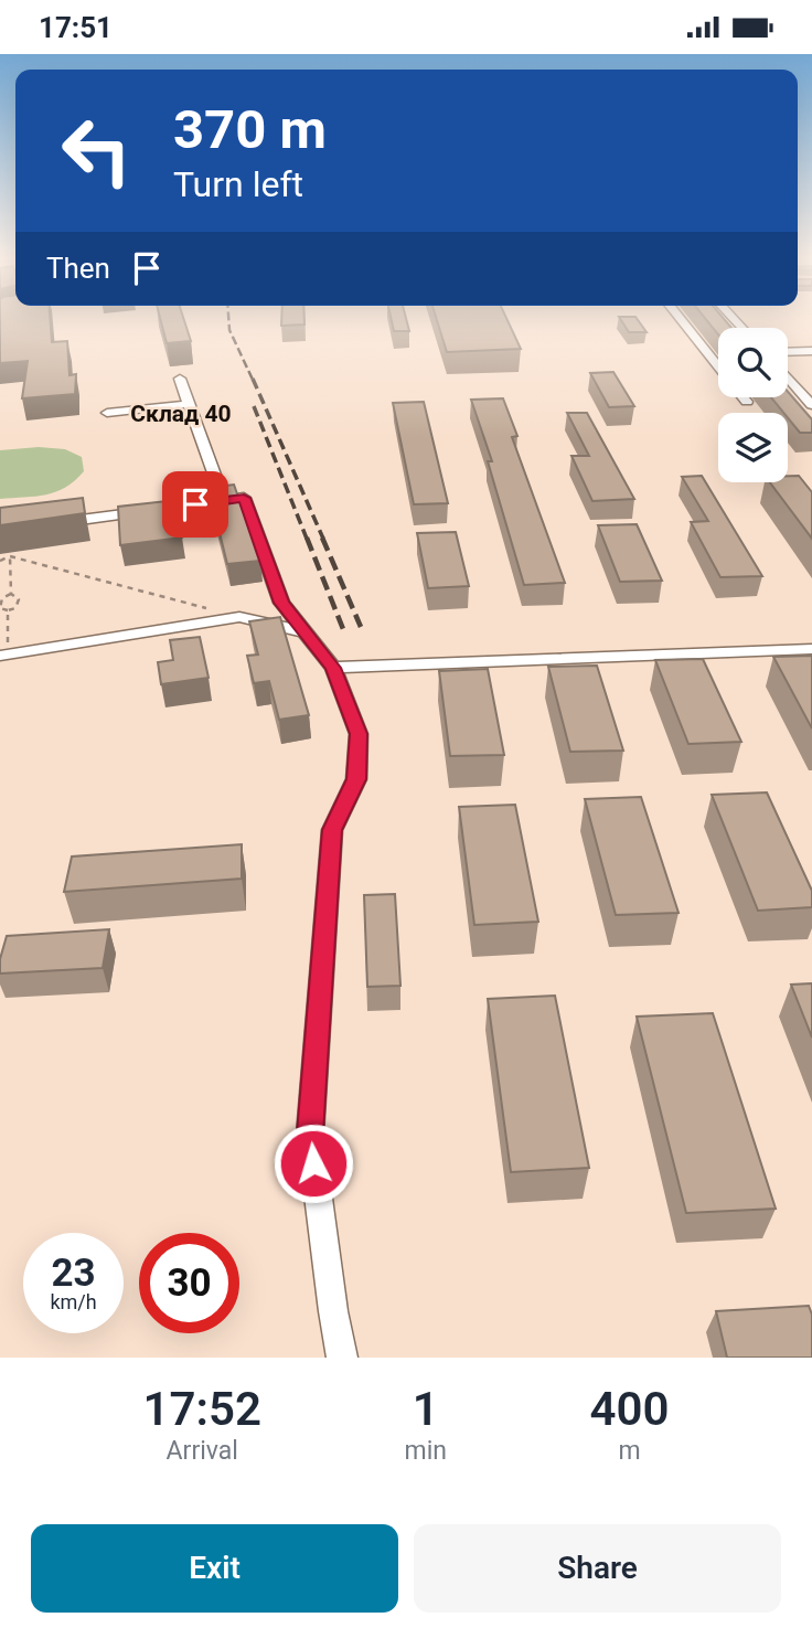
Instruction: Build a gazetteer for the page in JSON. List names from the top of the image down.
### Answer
{
  "districts": ["Склад 40"],
  "page": {
    "status": "17:51",
    "turn": ["370 m", "Turn left"],
    "then": "Then",
    "speed": "23 km/h",
    "limit": "30",
    "eta": [
      "17:52",
      "Arrival",
      "1",
      "min",
      "400",
      "m"
    ],
    "buttons": ["Exit", "Share"]
  }
}
